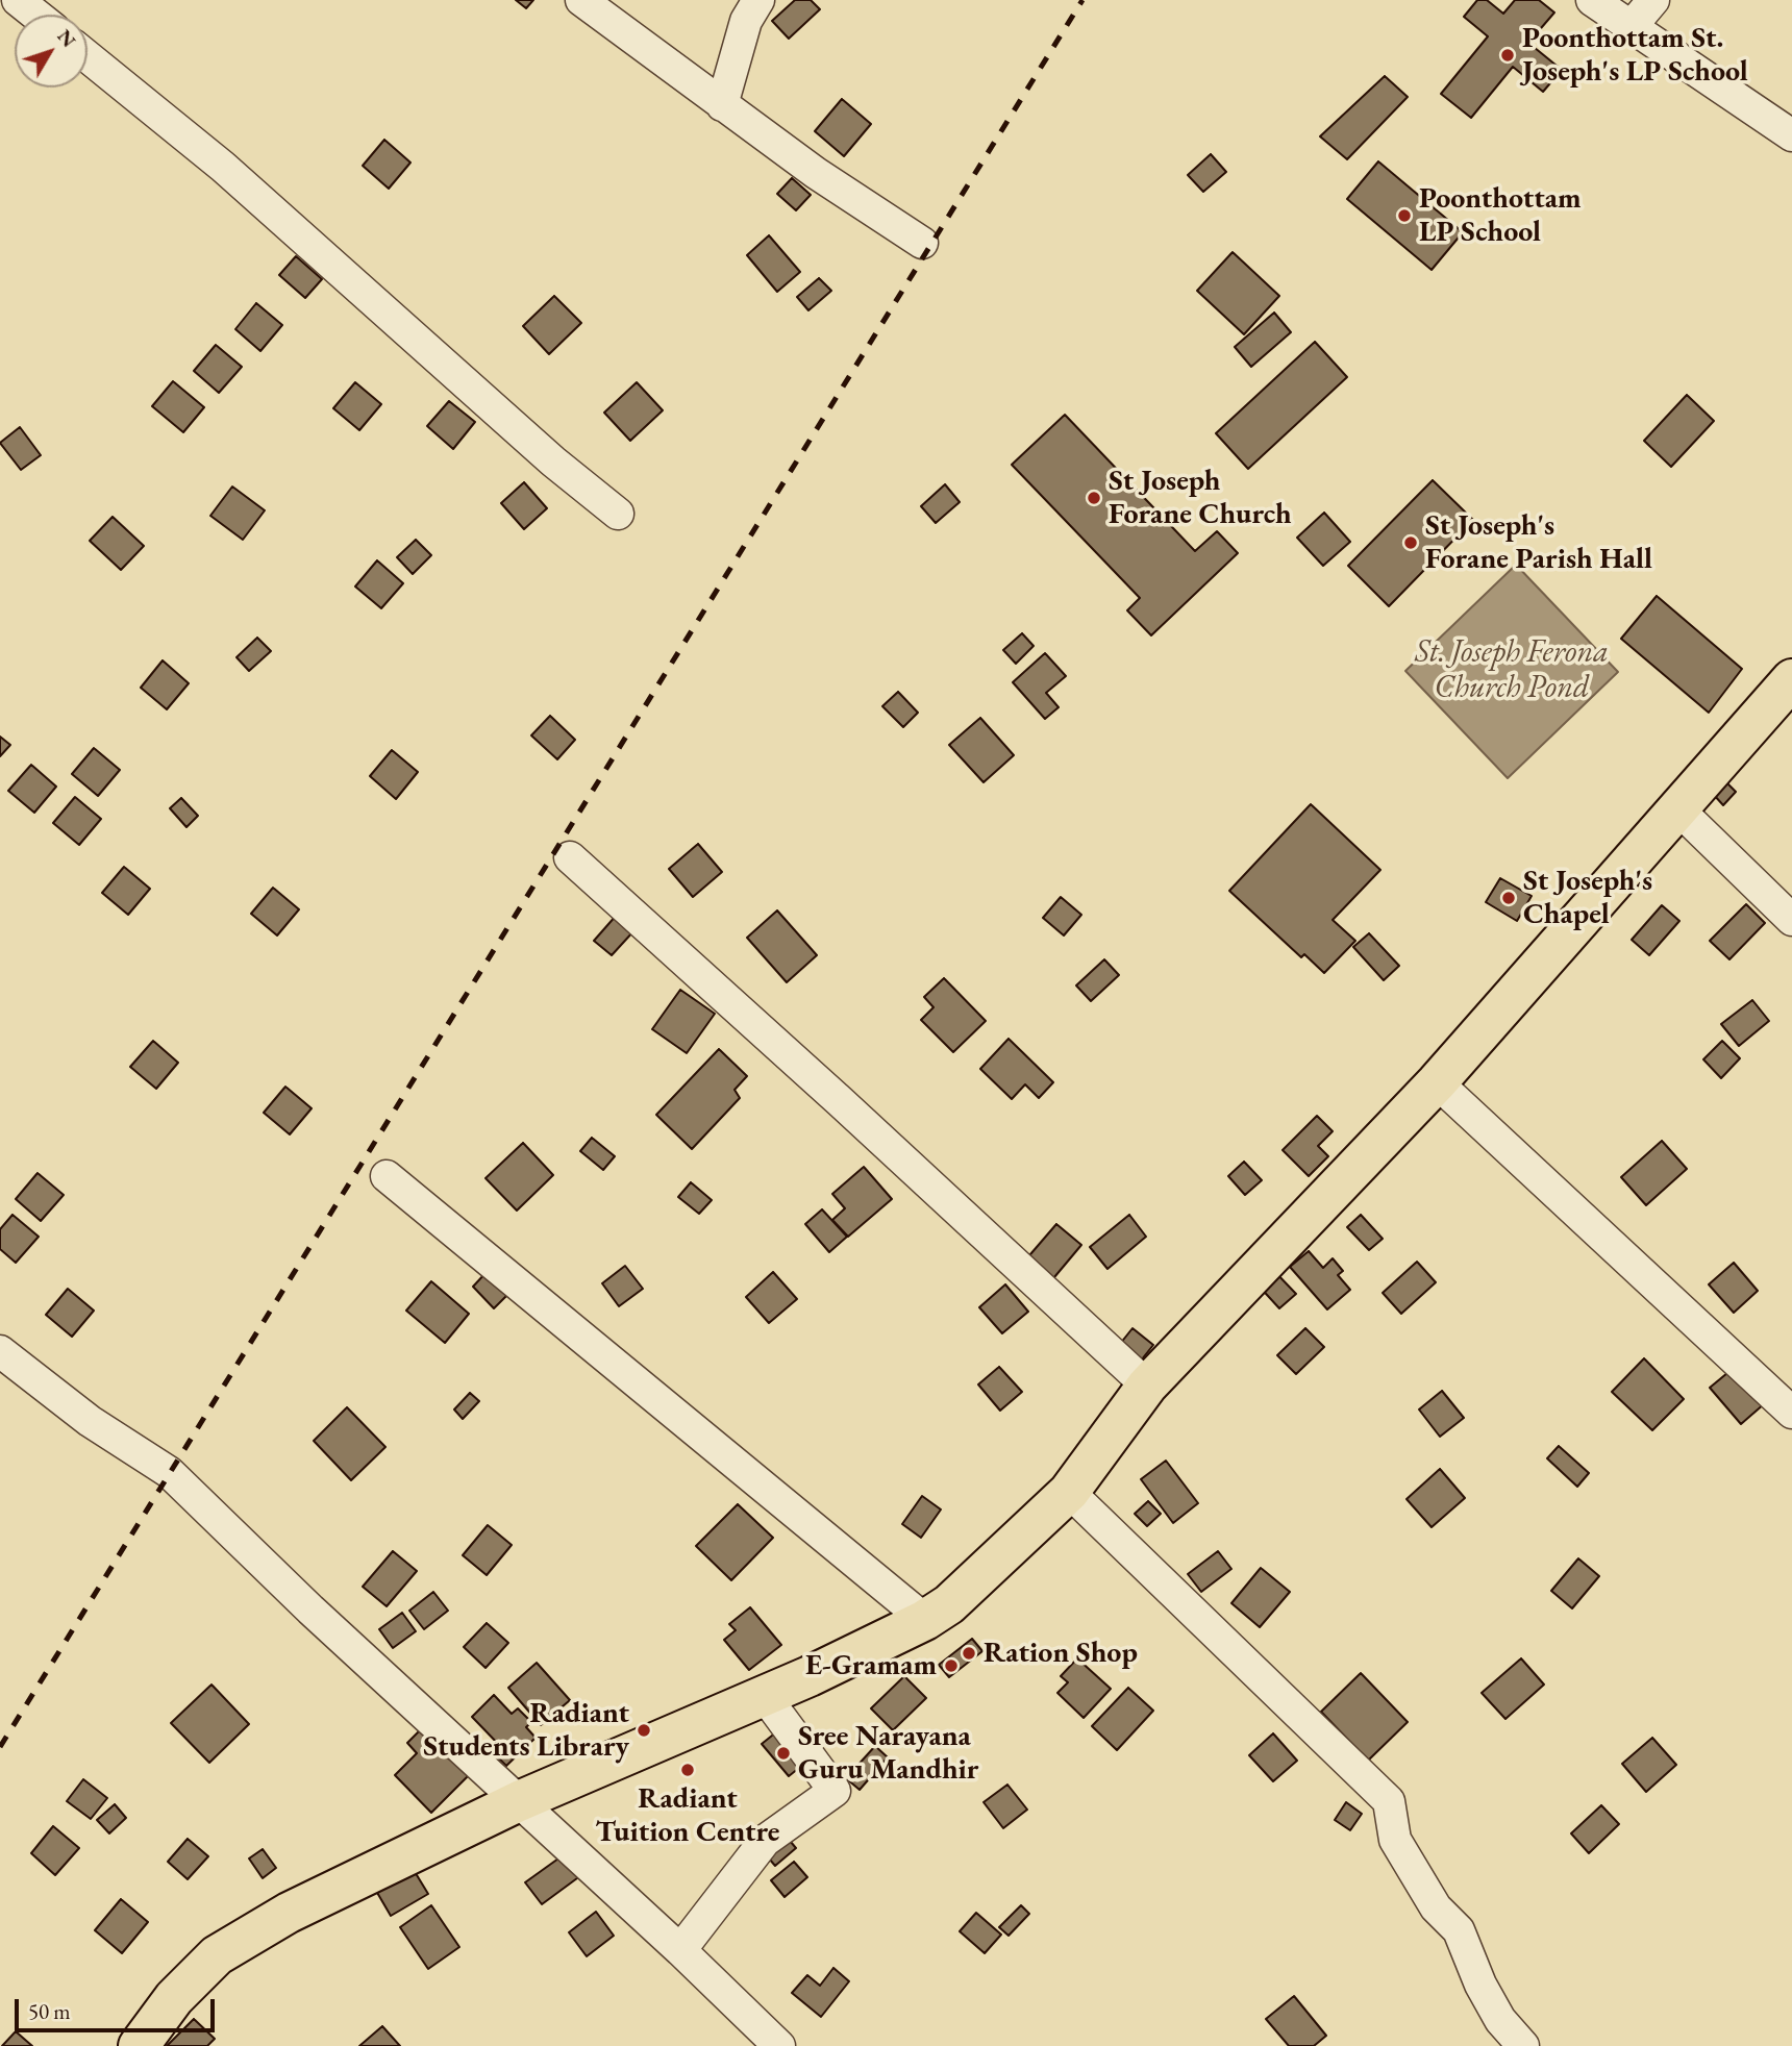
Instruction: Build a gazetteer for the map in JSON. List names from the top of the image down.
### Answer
{
  "water": ["St. Joseph Ferona Church Pond"],
  "places": [
    "Poonthottam St. Joseph's LP School",
    "Poonthottam LP School",
    "St Joseph Forane Church",
    "St Joseph's Forane Parish Hall",
    "St Joseph's Chapel",
    "Ration Shop",
    "E-Gramam",
    "Radiant Students Library",
    "Sree Narayana Guru Mandhir",
    "Radiant Tuition Centre"
  ],
  "scale_bar": "50 m",
  "north": "top right"
}
